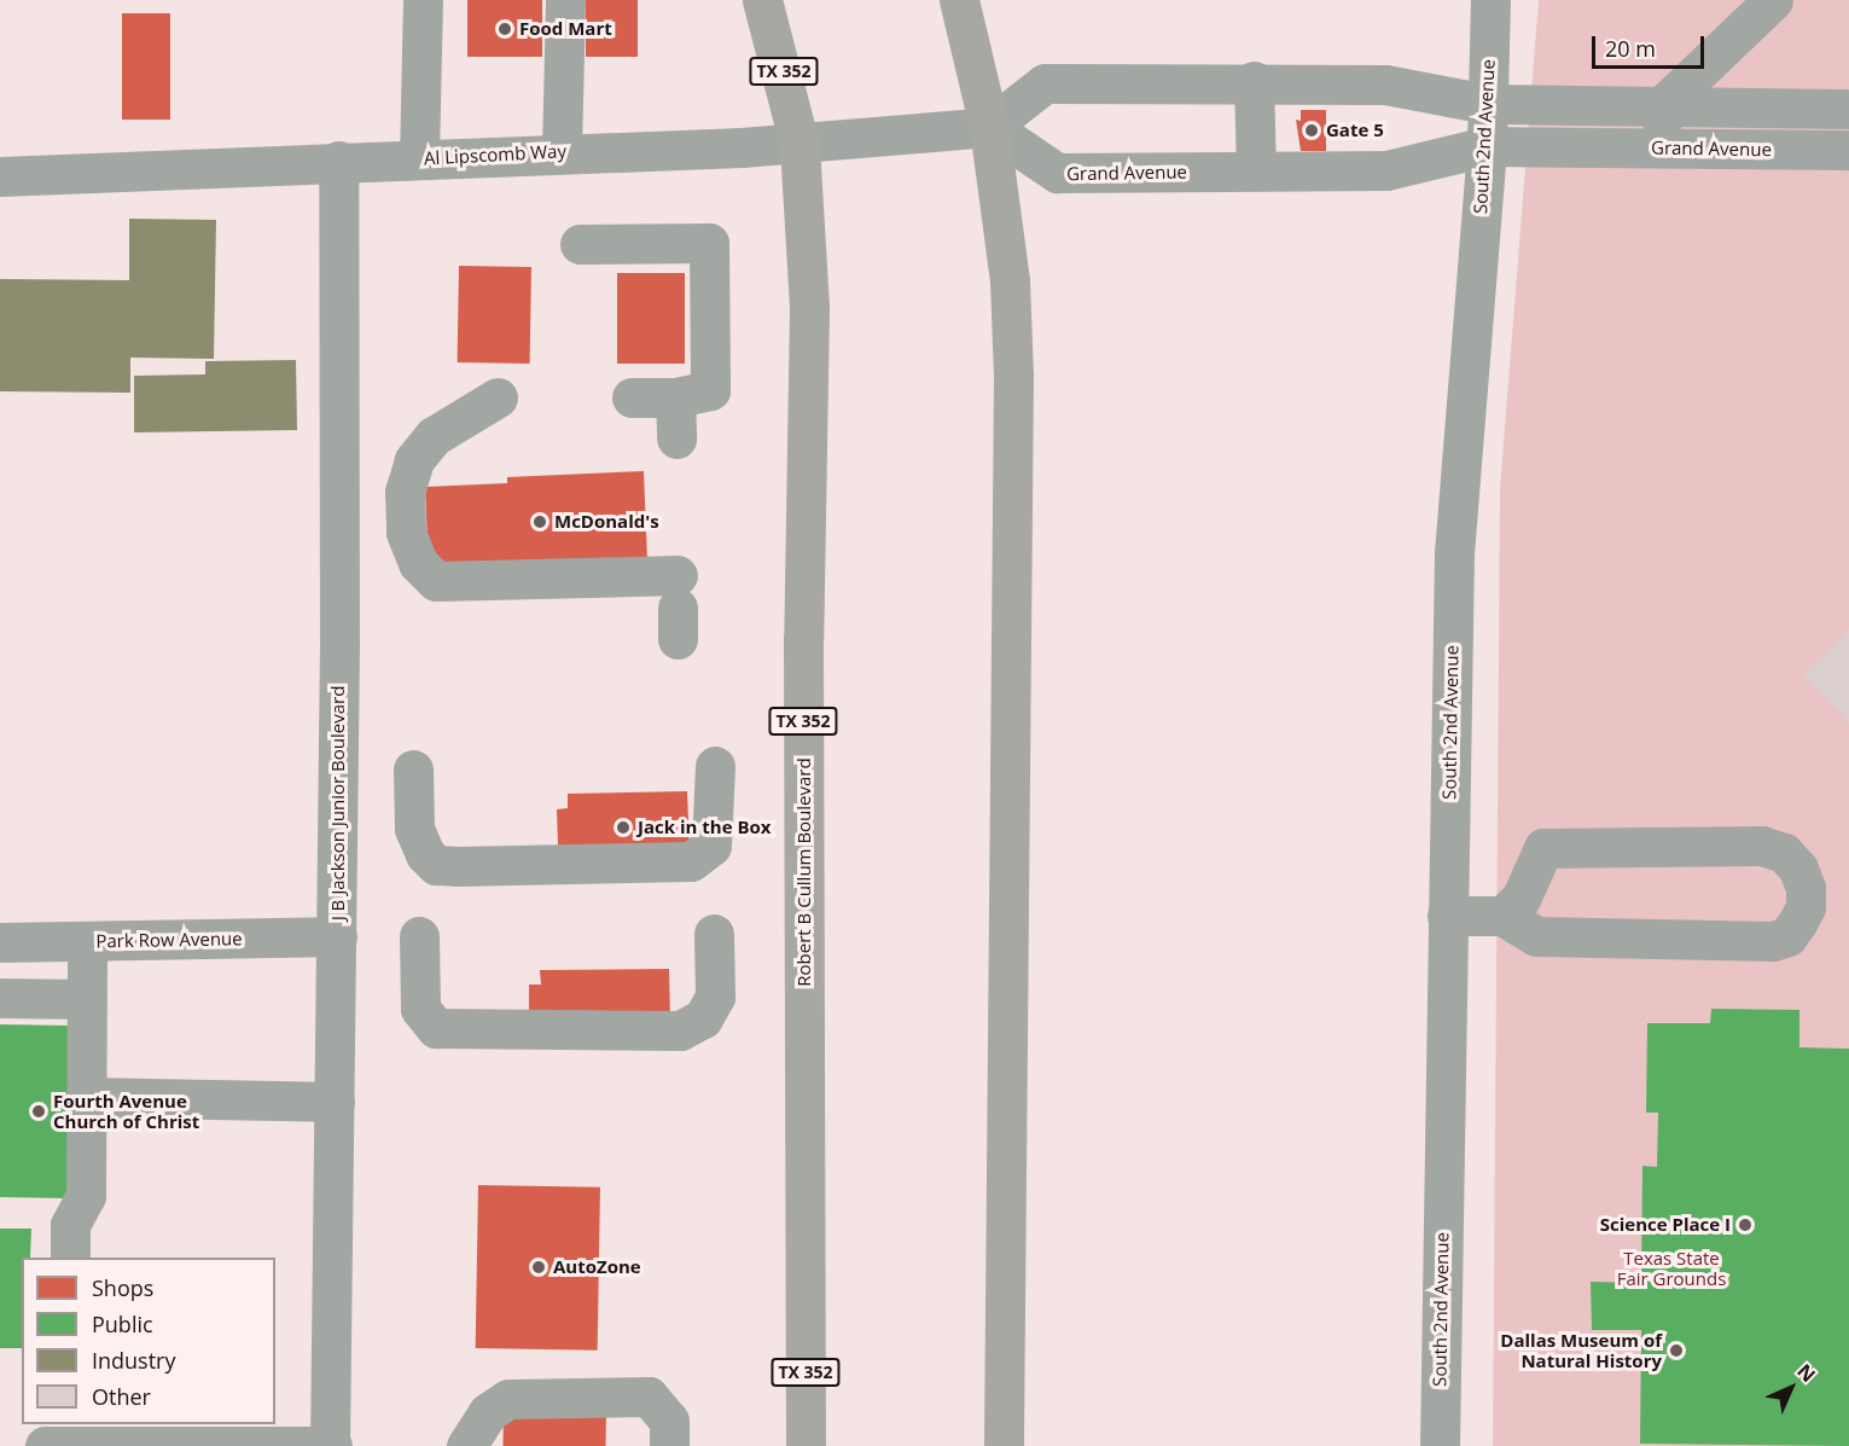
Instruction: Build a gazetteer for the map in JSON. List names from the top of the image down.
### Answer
{
  "streets": {
    "main road": ["TX 352", "Robert B Cullum Boulevard"],
    "street": [
      "South 2nd Avenue",
      "Grand Avenue",
      "Al Lipscomb Way",
      "J B Jackson Junior Boulevard",
      "Park Row Avenue"
    ]
  },
  "crossings": [
    ["South 2nd Avenue", "Grand Avenue"],
    ["Grand Avenue", "Al Lipscomb Way"],
    ["Al Lipscomb Way", "J B Jackson Junior Boulevard"],
    ["Al Lipscomb Way", "Robert B Cullum Boulevard"],
    ["J B Jackson Junior Boulevard", "Park Row Avenue"]
  ],
  "parks": ["Texas State Fair Grounds"],
  "places": [
    "Food Mart",
    "Gate 5",
    "McDonald's",
    "Jack in the Box",
    "Fourth Avenue Church of Christ",
    "Science Place I",
    "AutoZone",
    "Dallas Museum of Natural History"
  ],
  "legend": [
    "Shops",
    "Public",
    "Industry",
    "Other"
  ],
  "scale_bar": "20 m",
  "north": "top right"
}
